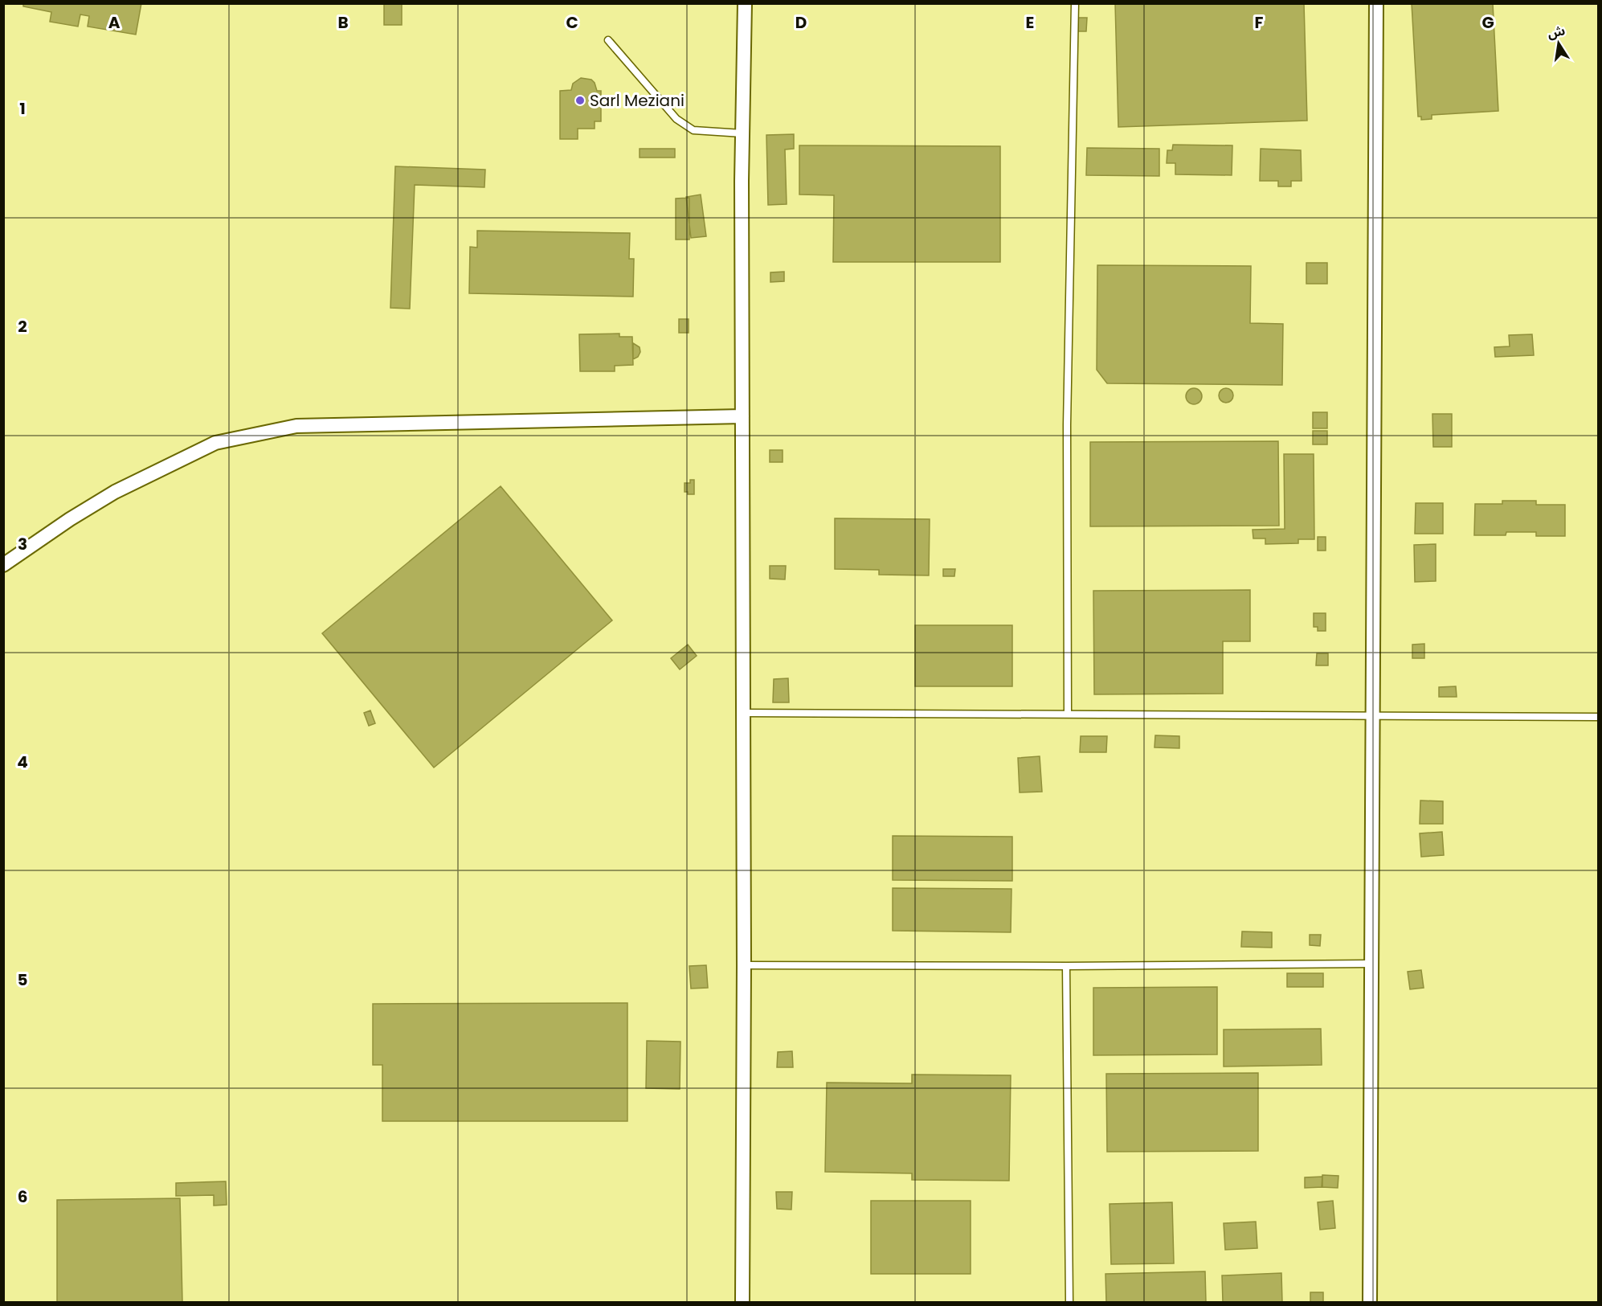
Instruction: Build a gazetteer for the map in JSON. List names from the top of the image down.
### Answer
{
  "places": ["Sarl Meziani"],
  "north": "top",
  "grid": {
    "columns": [
      "A",
      "B",
      "C",
      "D",
      "E",
      "F",
      "G"
    ],
    "rows": [
      "1",
      "2",
      "3",
      "4",
      "5",
      "6"
    ]
  }
}
